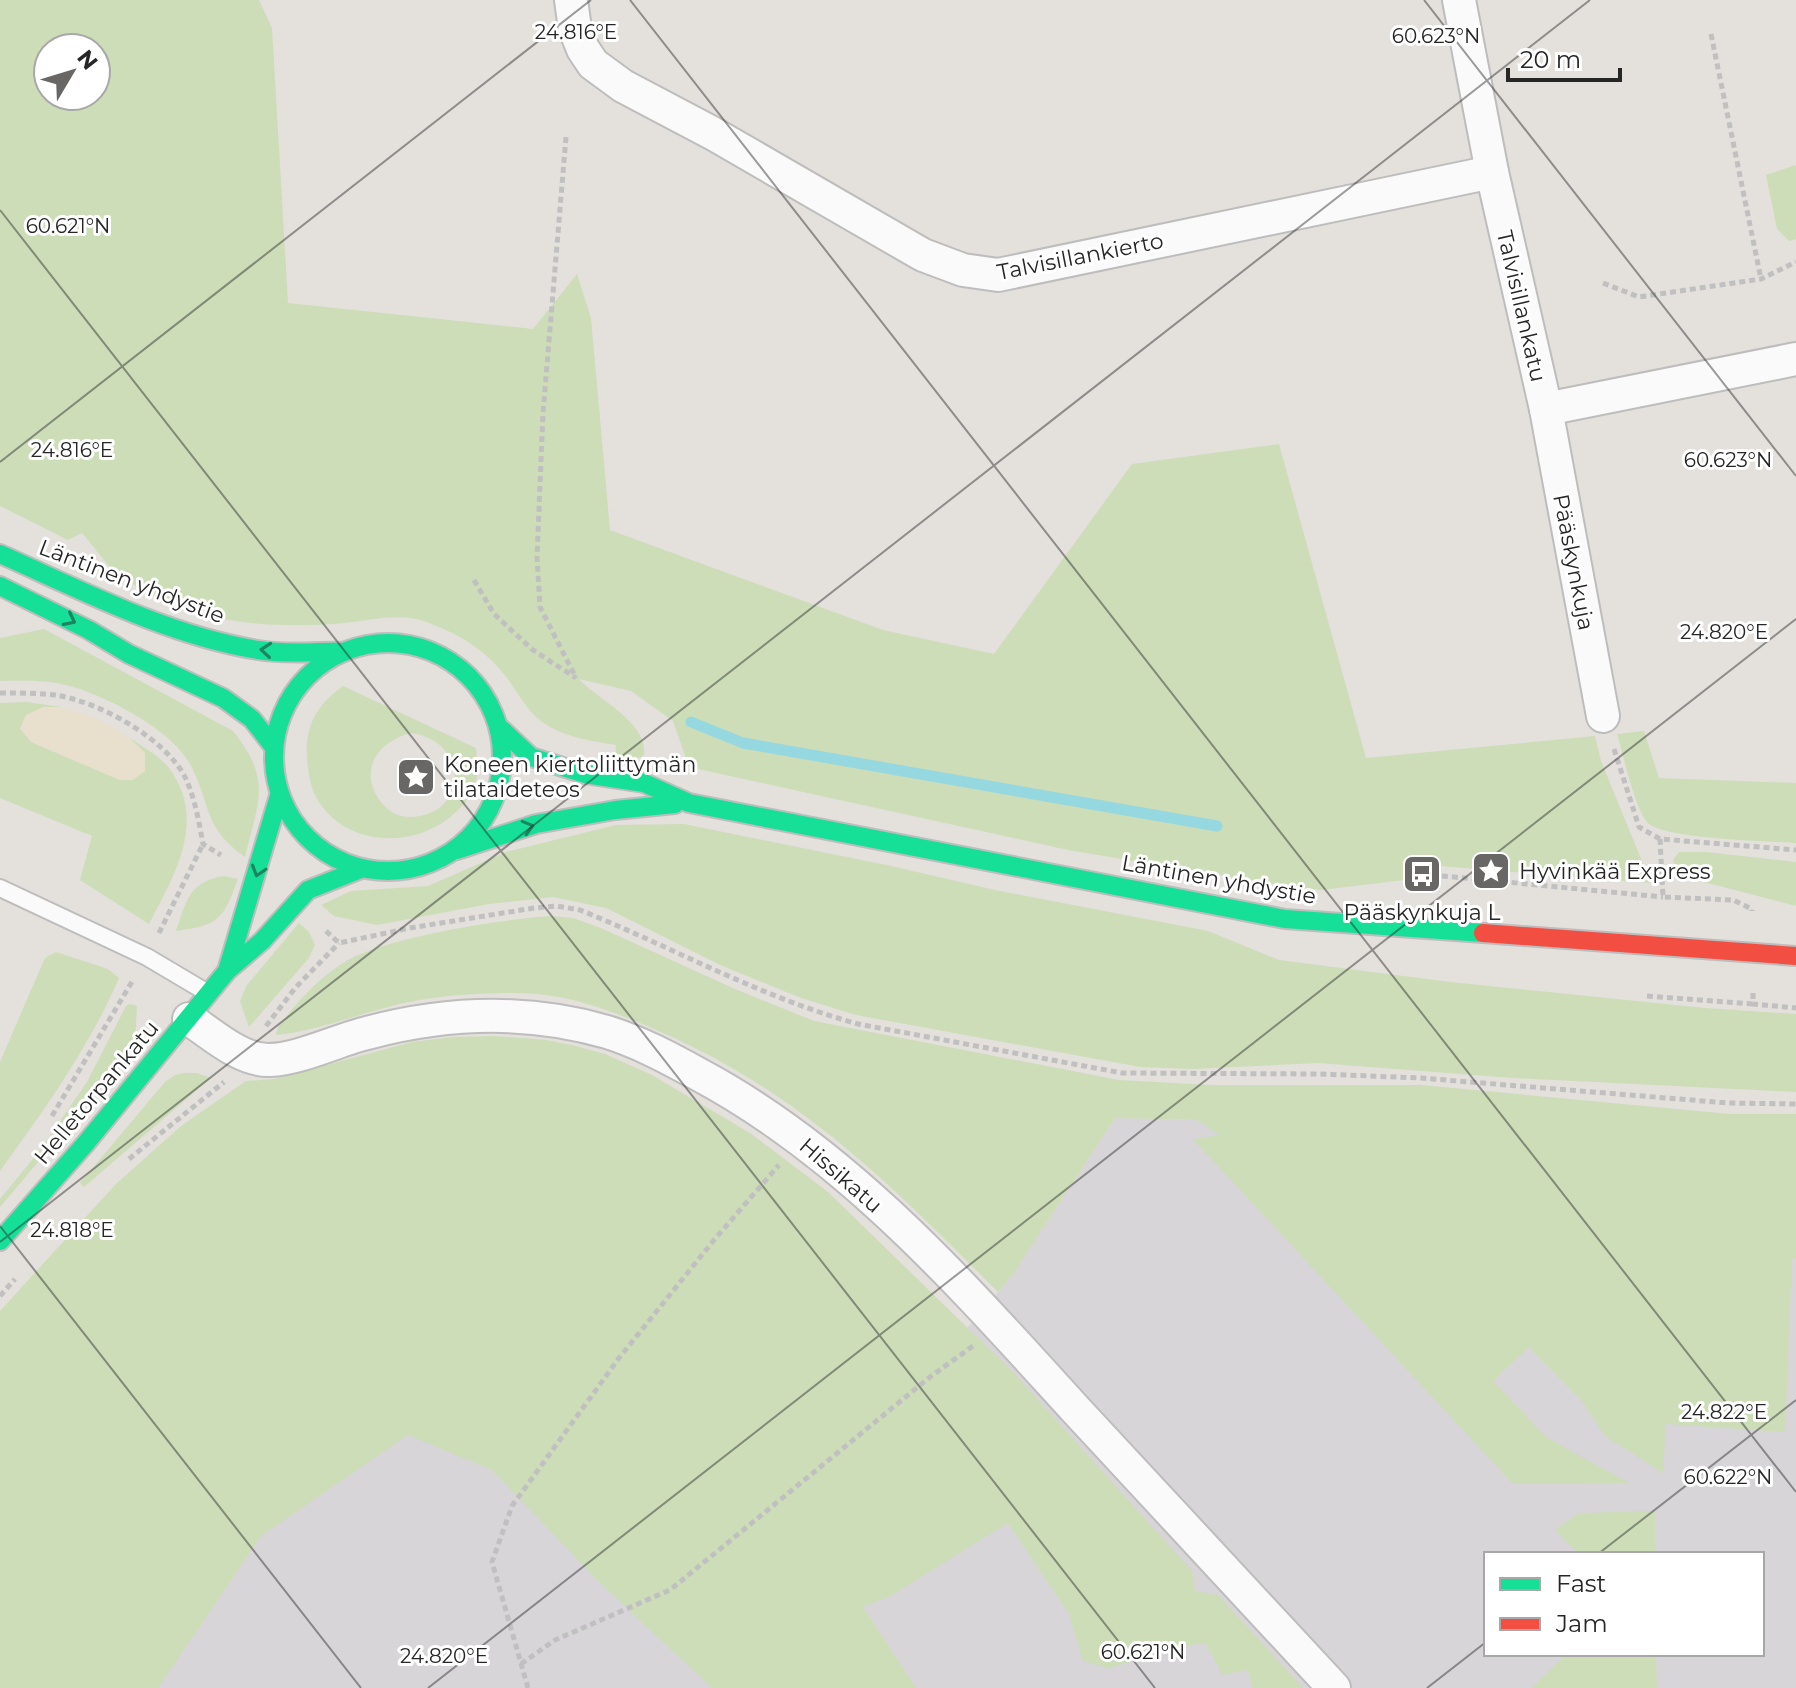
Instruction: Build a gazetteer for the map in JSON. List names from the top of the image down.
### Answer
{
  "streets": {
    "main road": ["Läntinen yhdystie", "Helletorpankatu"],
    "street": [
      "Talvisillankierto",
      "Talvisillankatu",
      "Pääskynkuja",
      "Hissikatu"
    ]
  },
  "crossings": [
    ["Talvisillankierto", "Talvisillankatu"],
    ["Talvisillankatu", "Pääskynkuja"],
    ["Läntinen yhdystie", "Helletorpankatu"]
  ],
  "places": {
    "place": ["Koneen kiertoliittymän tilataideteos", "Hyvinkää Express"],
    "bus stop": ["Pääskynkuja L"]
  },
  "legend": ["Fast", "Jam"],
  "scale_bar": "20 m",
  "north": "top right",
  "coordinates": [
    "24.816°E",
    "60.623°N",
    "60.621°N",
    "24.820°E",
    "24.818°E",
    "24.822°E",
    "60.622°N"
  ]
}
